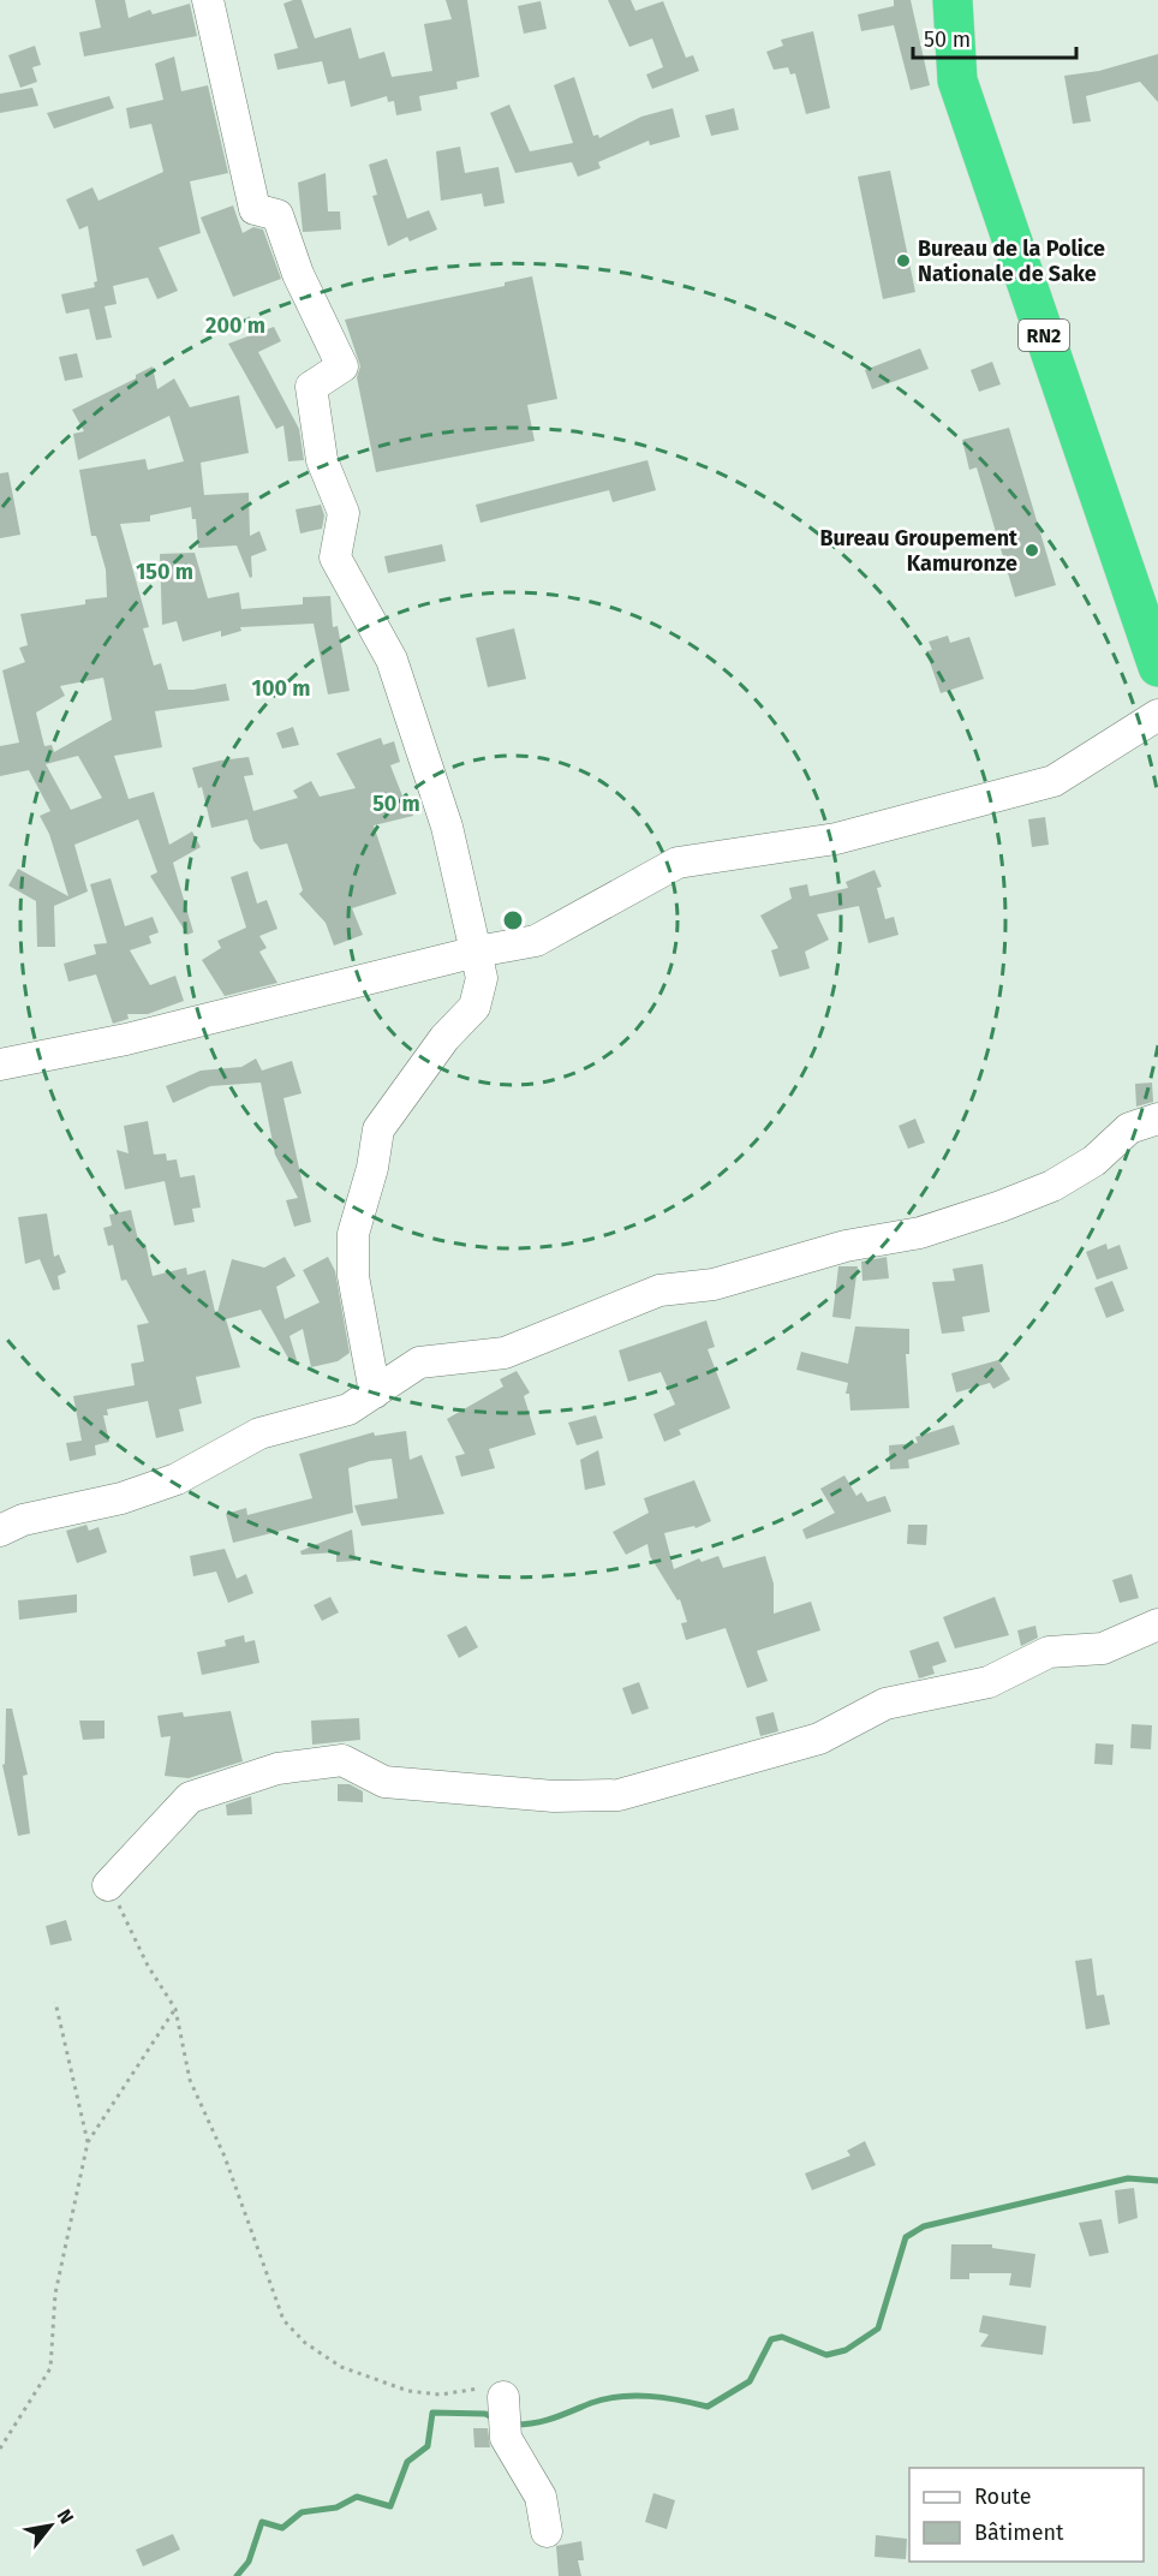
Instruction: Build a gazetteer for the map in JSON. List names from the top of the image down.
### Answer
{
  "streets": {
    "highway": ["RN2"]
  },
  "places": ["Bureau de la Police Nationale de Sake", "Bureau Groupement Kamuronze"],
  "legend": ["Route", "Bâtiment"],
  "scale_bar": "50 m",
  "north": "top right",
  "rings": [
    "200 m",
    "150 m",
    "100 m",
    "50 m"
  ]
}
